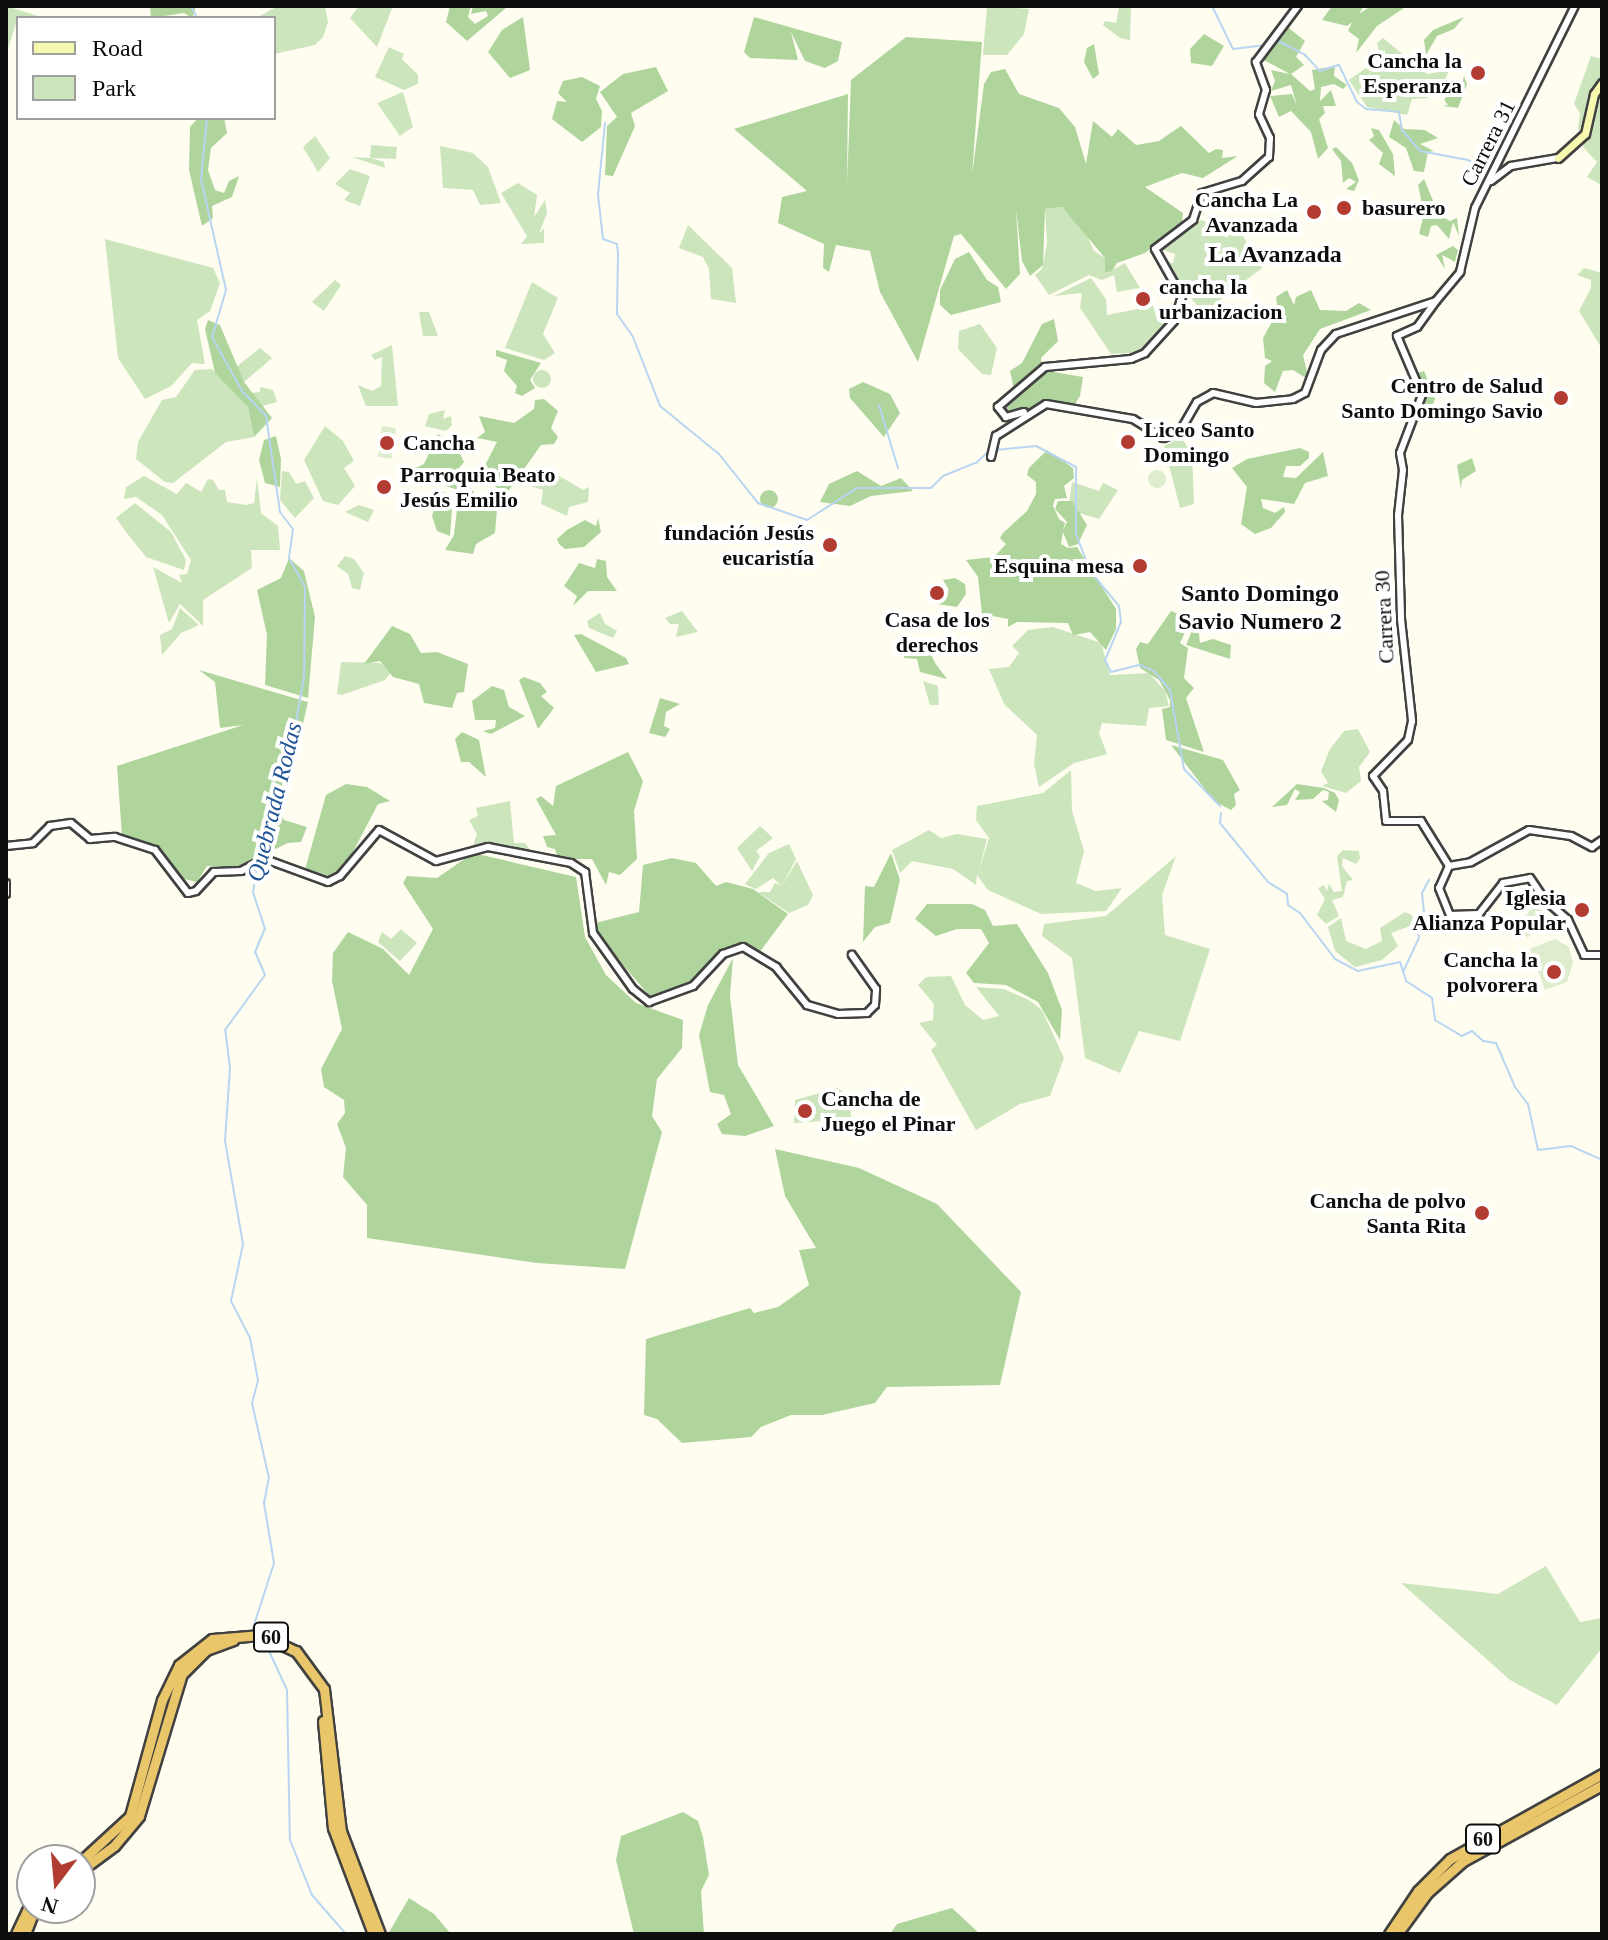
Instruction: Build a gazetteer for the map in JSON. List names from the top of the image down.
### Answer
{
  "streets": {
    "highway": ["60"],
    "street": ["Carrera 31", "Carrera 30"]
  },
  "crossings": [
    ["Carrera 31", "Carrera 30"]
  ],
  "districts": ["La Avanzada", "Santo Domingo Savio Numero 2"],
  "water": ["Quebrada Rodas"],
  "places": [
    "Cancha la Esperanza",
    "basurero",
    "Cancha La Avanzada",
    "cancha la urbanizacion",
    "Centro de Salud Santo Domingo Savio",
    "Liceo Santo Domingo",
    "Cancha",
    "Parroquia Beato Jesús Emilio",
    "fundación Jesús eucaristía",
    "Esquina mesa",
    "Casa de los derechos",
    "Iglesia Alianza Popular",
    "Cancha la polvorera",
    "Cancha de Juego el Pinar",
    "Cancha de polvo Santa Rita"
  ],
  "legend": ["Road", "Park"],
  "north": "bottom"
}
